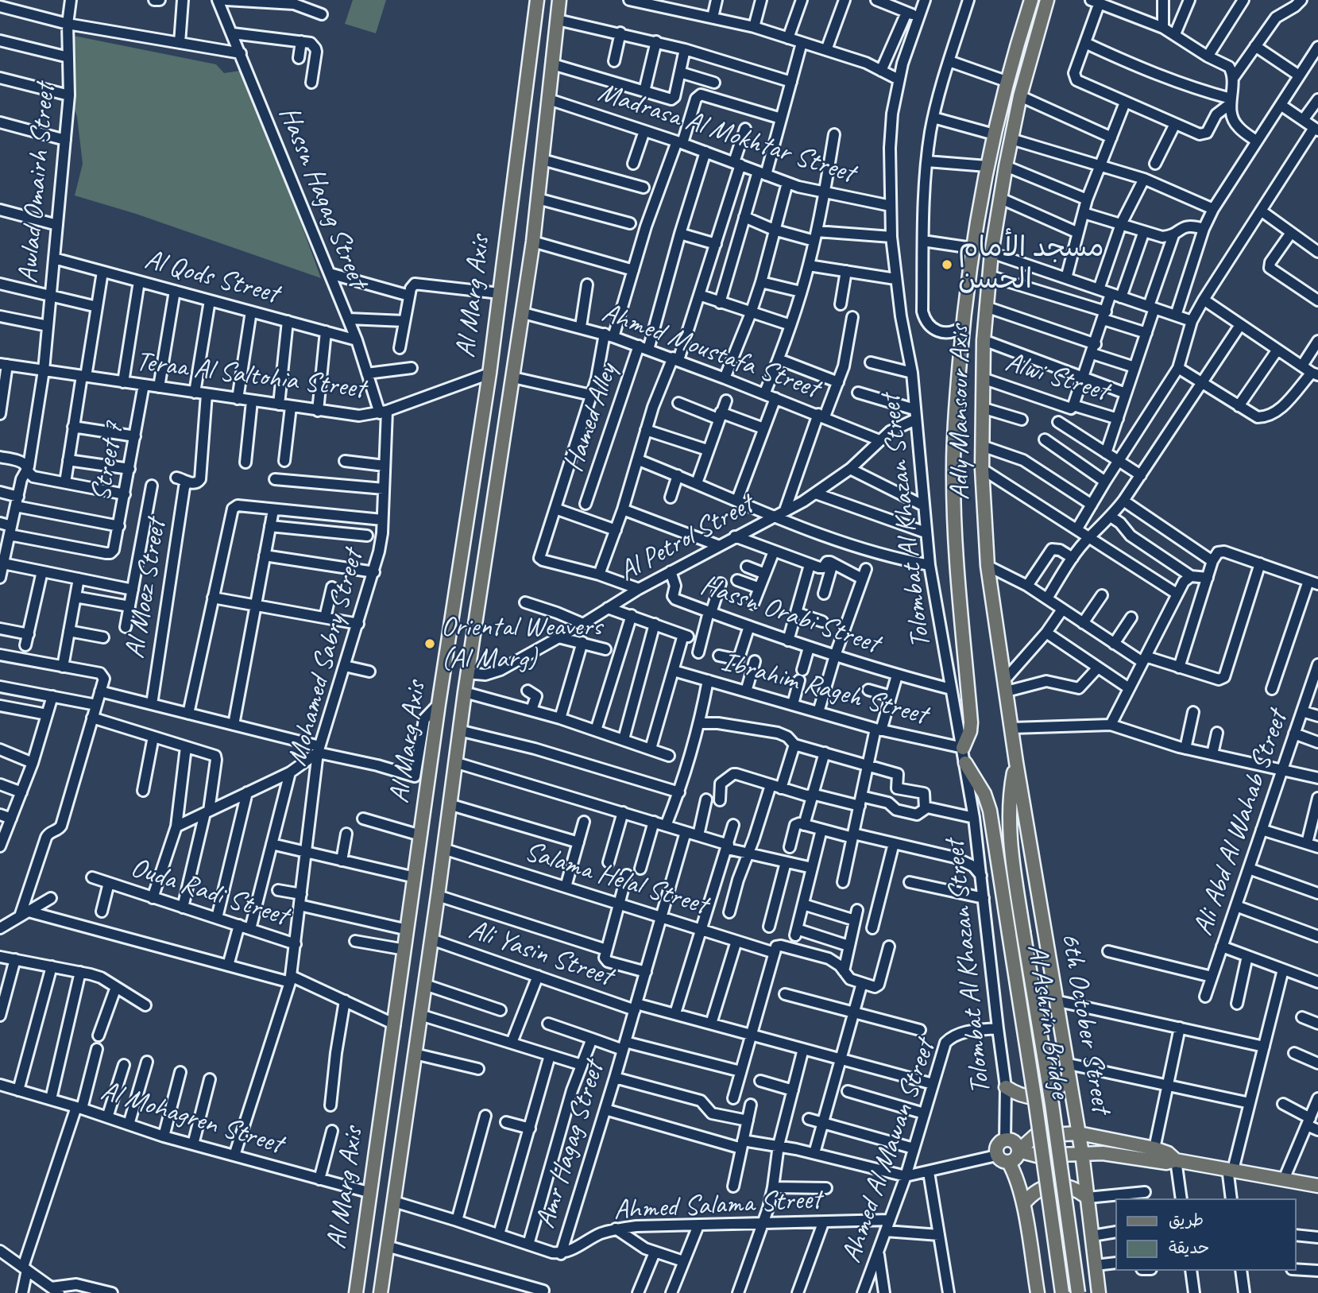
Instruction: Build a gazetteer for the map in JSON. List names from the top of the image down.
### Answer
{
  "streets": {
    "main road": [
      "Al Marg Axis",
      "Adly Mansour Axis",
      "Al Ashrin Bridge",
      "6th October Street"
    ],
    "street": [
      "Madrasa Al Mokhtar Street",
      "Awlad Omairh Street",
      "Hassn Hagag Street",
      "Al Qods Street",
      "Ahmed Moustafa Street",
      "Teraa Al Saltohia Street",
      "Alwi Street",
      "Hamed Alley",
      "Street 7",
      "Tolombat Al Khazan Street",
      "Al Petrol Street",
      "Al Moez Street",
      "Hassn Orabi Street",
      "Mohamed Sabry Street",
      "Ibrahim Rageh Street",
      "Ali Abd Al Wahab Street",
      "Salama Helal Street",
      "Ouda Radi Street",
      "Ali Yasin Street",
      "Al Mohagren Street",
      "Amr Hagag Street",
      "Ahmed Al Mawan Street",
      "Ahmed Salama Street"
    ]
  },
  "crossings": [
    ["Madrasa Al Mokhtar Street", "Al Marg Axis"],
    ["Madrasa Al Mokhtar Street", "Hamed Alley"],
    ["Madrasa Al Mokhtar Street", "Tolombat Al Khazan Street"],
    ["Awlad Omairh Street", "Al Qods Street"],
    ["Awlad Omairh Street", "Teraa Al Saltohia Street"],
    ["Awlad Omairh Street", "Street 7"],
    ["Hassn Hagag Street", "Al Qods Street"],
    ["Hassn Hagag Street", "Teraa Al Saltohia Street"],
    ["Hassn Hagag Street", "Mohamed Sabry Street"],
    ["Al Marg Axis", "Ahmed Moustafa Street"],
    ["Al Marg Axis", "Teraa Al Saltohia Street"],
    ["Al Marg Axis", "Al Petrol Street"],
    ["Al Marg Axis", "Salama Helal Street"],
    ["Al Marg Axis", "Ali Yasin Street"],
    ["Al Marg Axis", "Al Mohagren Street"],
    ["Ahmed Moustafa Street", "Hamed Alley"],
    ["Ahmed Moustafa Street", "Al Petrol Street"],
    ["Teraa Al Saltohia Street", "Street 7"],
    ["Teraa Al Saltohia Street", "Mohamed Sabry Street"],
    ["Alwi Street", "Adly Mansour Axis"],
    ["Adly Mansour Axis", "Tolombat Al Khazan Street"],
    ["Adly Mansour Axis", "Ibrahim Rageh Street"],
    ["Adly Mansour Axis", "Al Ashrin Bridge"],
    ["Adly Mansour Axis", "6th October Street"],
    ["Tolombat Al Khazan Street", "Al Petrol Street"],
    ["Tolombat Al Khazan Street", "Hassn Orabi Street"],
    ["Tolombat Al Khazan Street", "Ibrahim Rageh Street"],
    ["Tolombat Al Khazan Street", "Al Ashrin Bridge"],
    ["Tolombat Al Khazan Street", "Ahmed Al Mawan Street"],
    ["Al Petrol Street", "Hassn Orabi Street"],
    ["Mohamed Sabry Street", "Ouda Radi Street"],
    ["Mohamed Sabry Street", "Al Mohagren Street"],
    ["Salama Helal Street", "Amr Hagag Street"],
    ["Ali Yasin Street", "Amr Hagag Street"],
    ["Ali Yasin Street", "Ahmed Al Mawan Street"],
    ["Al Ashrin Bridge", "6th October Street"],
    ["Amr Hagag Street", "Ahmed Salama Street"],
    ["Ahmed Al Mawan Street", "Ahmed Salama Street"]
  ],
  "places": ["مسجد الأمام الحسن", "Oriental Weavers (Al Marg)"],
  "legend": ["طريق", "حديقة"]
}
